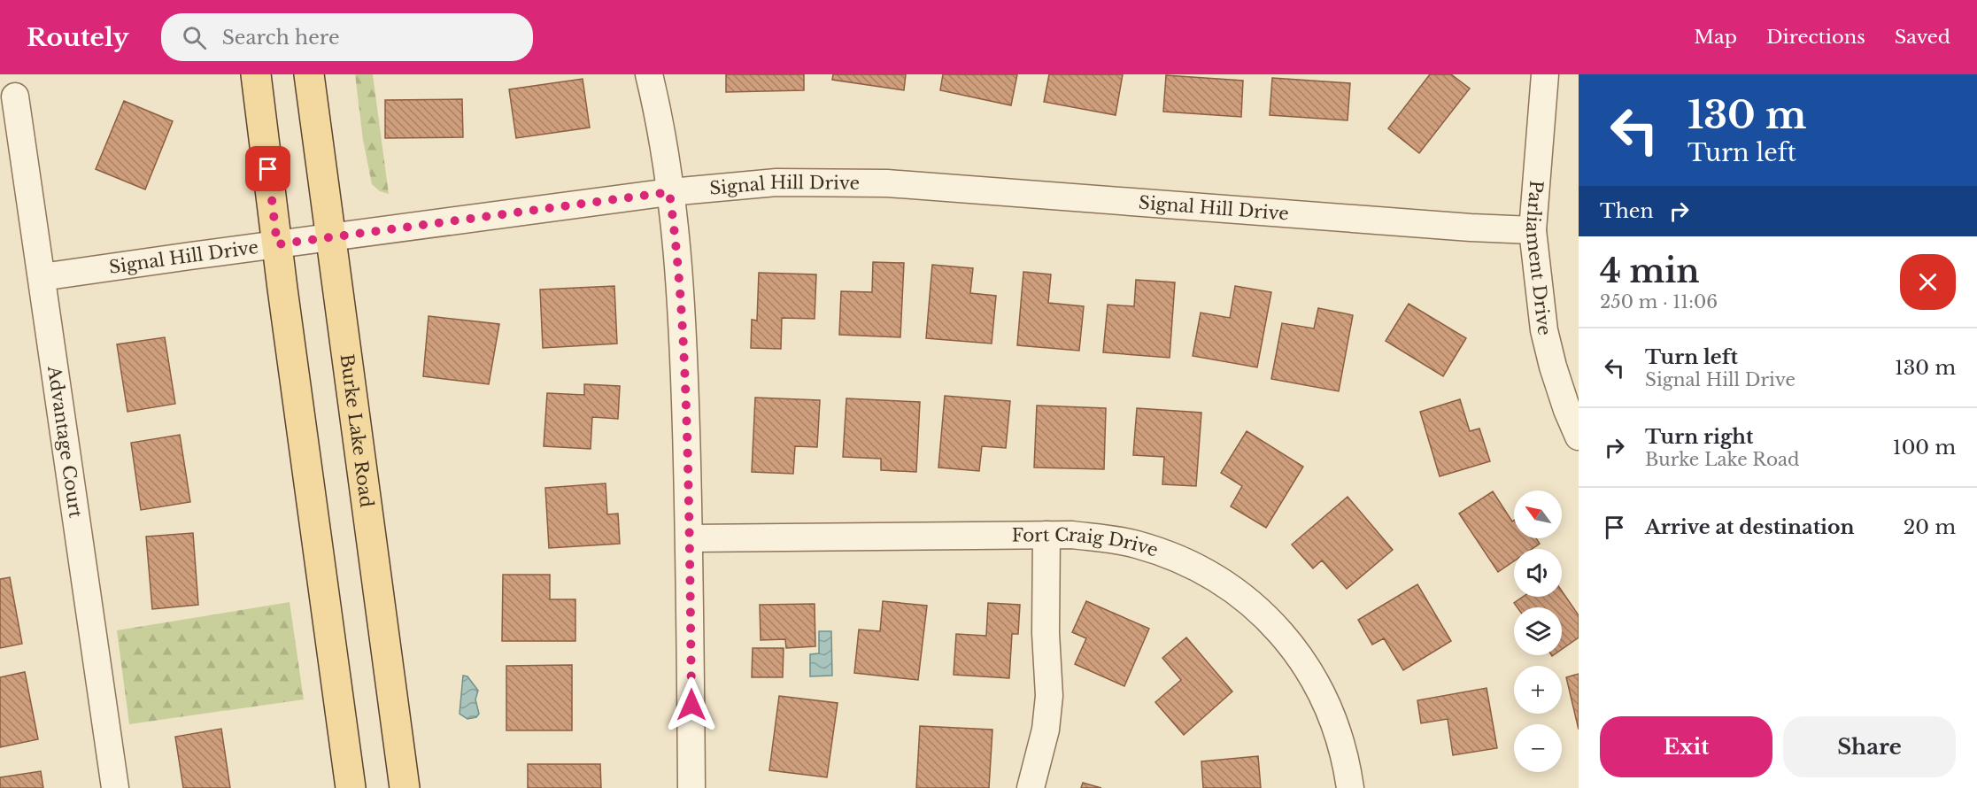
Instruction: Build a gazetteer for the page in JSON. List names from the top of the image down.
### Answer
{
  "streets": {
    "main road": ["Burke Lake Road"],
    "street": [
      "Signal Hill Drive",
      "Parliament Drive",
      "Advantage Court",
      "Fort Craig Drive"
    ]
  },
  "crossings": [
    ["Signal Hill Drive", "Parliament Drive"],
    ["Signal Hill Drive", "Burke Lake Road"],
    ["Signal Hill Drive", "Advantage Court"]
  ],
  "north": "top left",
  "page": {
    "header": "Routely",
    "search": "Search here",
    "nav": ["Map", "Directions", "Saved"],
    "turn": ["130 m", "Turn left"],
    "then": "Then",
    "heading": ["4 min", "250 m · 11:06"],
    "list": [
      {
        "name": "Turn left",
        "note": "Signal Hill Drive",
        "value": "130 m"
      },
      {
        "name": "Turn right",
        "note": "Burke Lake Road",
        "value": "100 m"
      },
      {
        "name": "Arrive at destination",
        "value": "20 m"
      }
    ],
    "map_buttons": ["+", "−"],
    "buttons": ["Exit", "Share"]
  }
}
